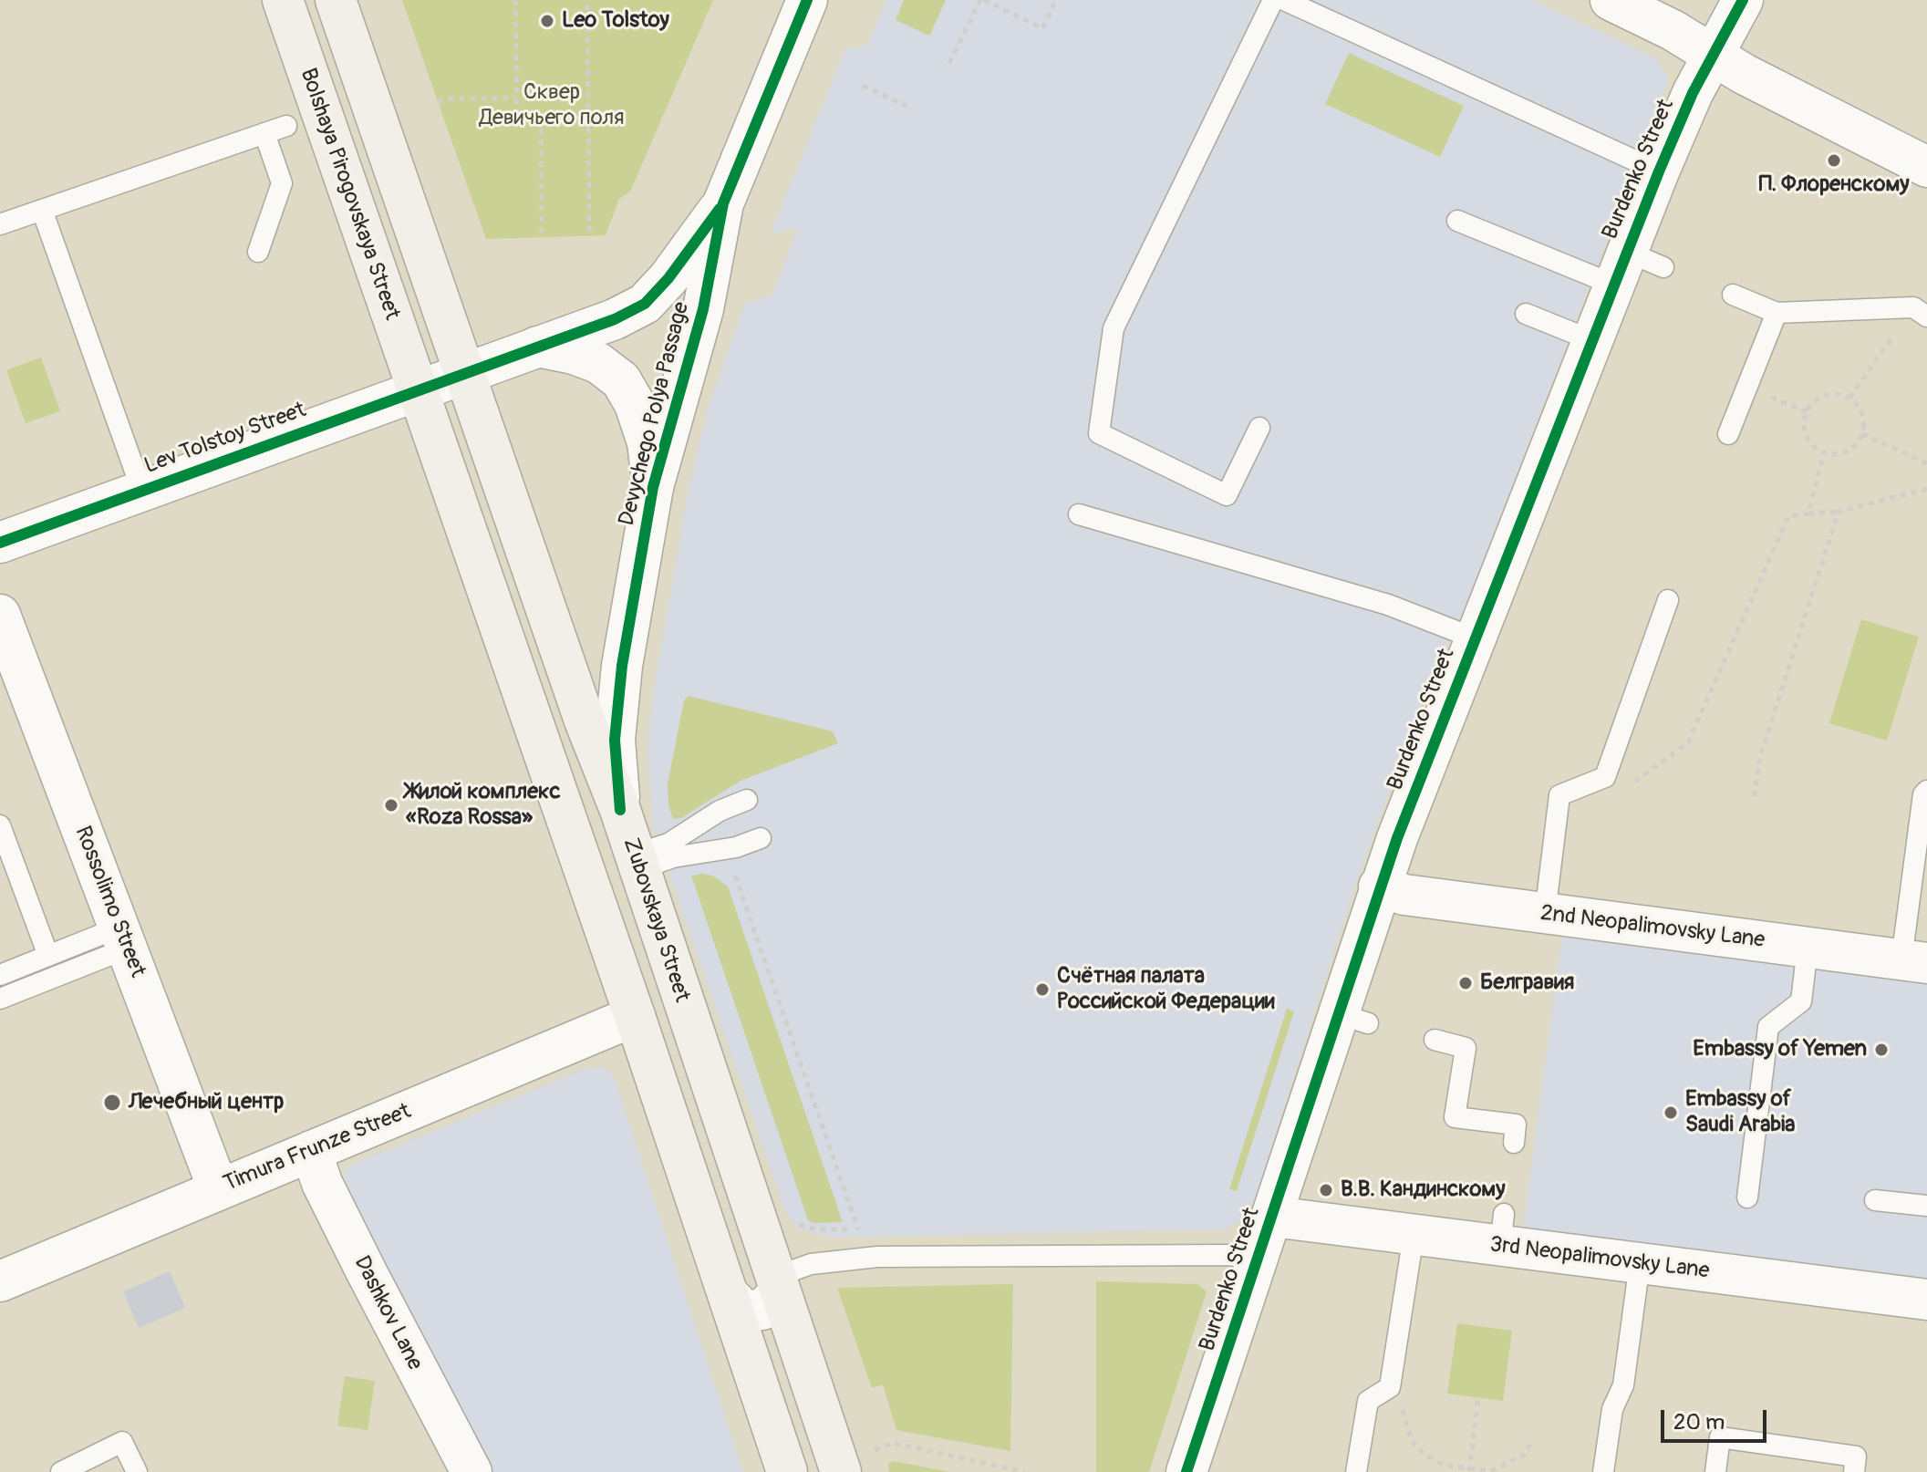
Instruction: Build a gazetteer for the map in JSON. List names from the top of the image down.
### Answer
{
  "streets": {
    "main road": ["Bolshaya Pirogovskaya Street", "Zubovskaya Street"],
    "street": [
      "Burdenko Street",
      "Devychego Polya Passage",
      "Lev Tolstoy Street",
      "Rossolimo Street",
      "2nd Neopalimovsky Lane",
      "Timura Frunze Street",
      "3rd Neopalimovsky Lane",
      "Dashkov Lane"
    ]
  },
  "crossings": [
    ["Burdenko Street", "2nd Neopalimovsky Lane"],
    ["Burdenko Street", "3rd Neopalimovsky Lane"],
    ["Bolshaya Pirogovskaya Street", "Lev Tolstoy Street"],
    ["Devychego Polya Passage", "Lev Tolstoy Street"],
    ["Devychego Polya Passage", "Zubovskaya Street"],
    ["Lev Tolstoy Street", "Zubovskaya Street"],
    ["Rossolimo Street", "Timura Frunze Street"],
    ["Timura Frunze Street", "Dashkov Lane"]
  ],
  "parks": ["Сквер Девичьего поля"],
  "places": [
    "Leo Tolstoy",
    "П. Флоренскому",
    "Жилой комплекс «Roza Rossa»",
    "Белгравия",
    "Счётная палата Российской Федерации",
    "Embassy of Yemen",
    "Лечебный центр",
    "Embassy of Saudi Arabia",
    "В.В. Кандинскому"
  ],
  "scale_bar": "20 m"
}
